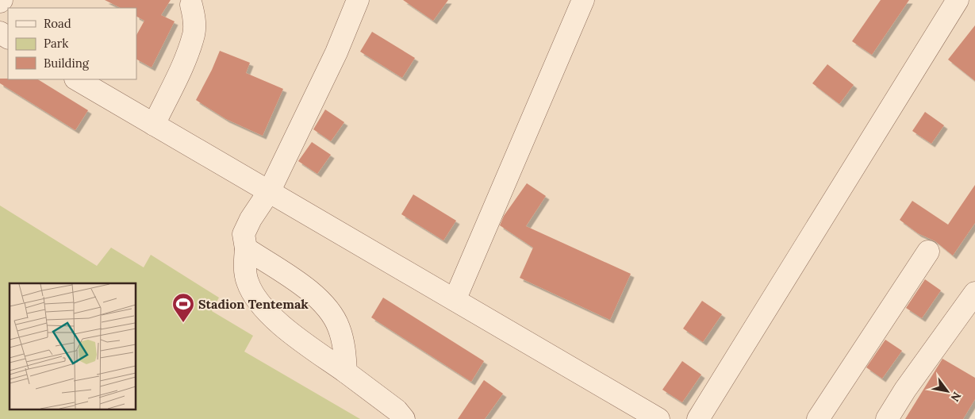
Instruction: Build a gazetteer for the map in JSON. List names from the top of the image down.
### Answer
{
  "places": {
    "sports": ["Stadion Tentemak"]
  },
  "legend": ["Road", "Park", "Building"],
  "north": "bottom right"
}
